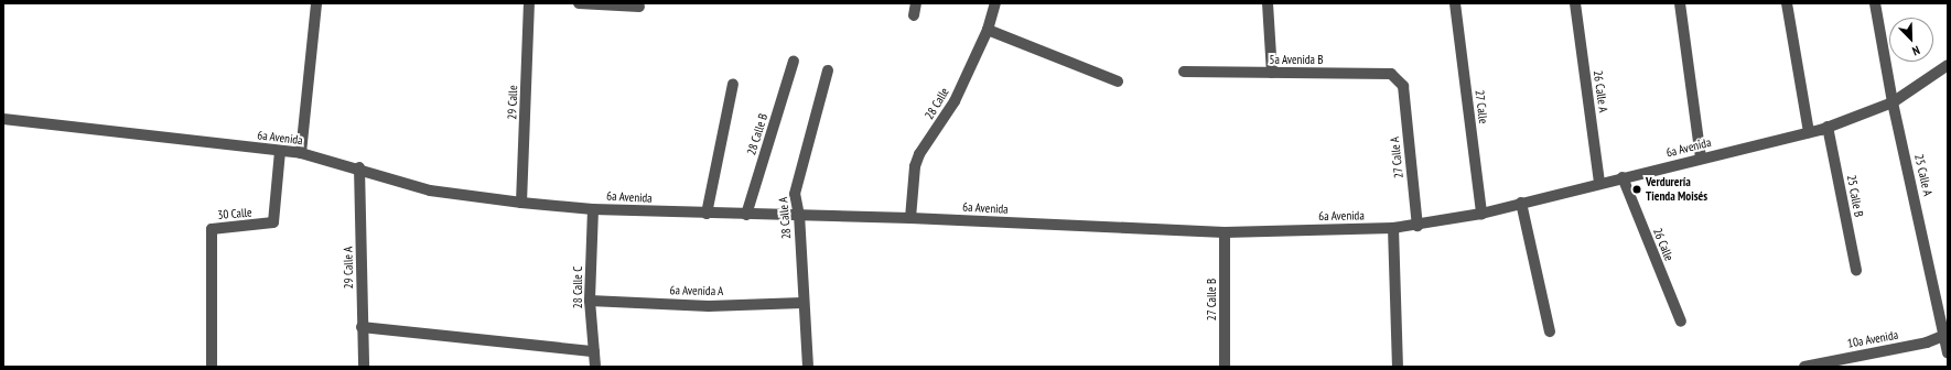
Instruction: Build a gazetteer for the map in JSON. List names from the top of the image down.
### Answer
{
  "streets": {
    "street": [
      "5a Avenida B",
      "26 Calle A",
      "29 Calle",
      "28 Calle",
      "27 Calle",
      "28 Calle B",
      "6a Avenida",
      "27 Calle A",
      "25 Calle A",
      "25 Calle B",
      "30 Calle",
      "28 Calle A",
      "26 Calle",
      "29 Calle A",
      "28 Calle C",
      "6a Avenida A",
      "27 Calle B",
      "10a Avenida"
    ]
  },
  "crossings": [
    ["5a Avenida B", "27 Calle A"],
    ["26 Calle A", "6a Avenida"],
    ["29 Calle", "6a Avenida"],
    ["28 Calle", "6a Avenida"],
    ["27 Calle", "6a Avenida"],
    ["28 Calle B", "6a Avenida"],
    ["6a Avenida", "27 Calle A"],
    ["6a Avenida", "25 Calle A"],
    ["6a Avenida", "25 Calle B"],
    ["6a Avenida", "30 Calle"],
    ["6a Avenida", "28 Calle A"],
    ["6a Avenida", "26 Calle"],
    ["6a Avenida", "29 Calle A"],
    ["6a Avenida", "28 Calle C"],
    ["6a Avenida", "27 Calle B"],
    ["25 Calle A", "10a Avenida"],
    ["28 Calle A", "6a Avenida A"],
    ["28 Calle C", "6a Avenida A"]
  ],
  "places": ["Verdurería Tienda Moisés"],
  "north": "bottom right"
}
